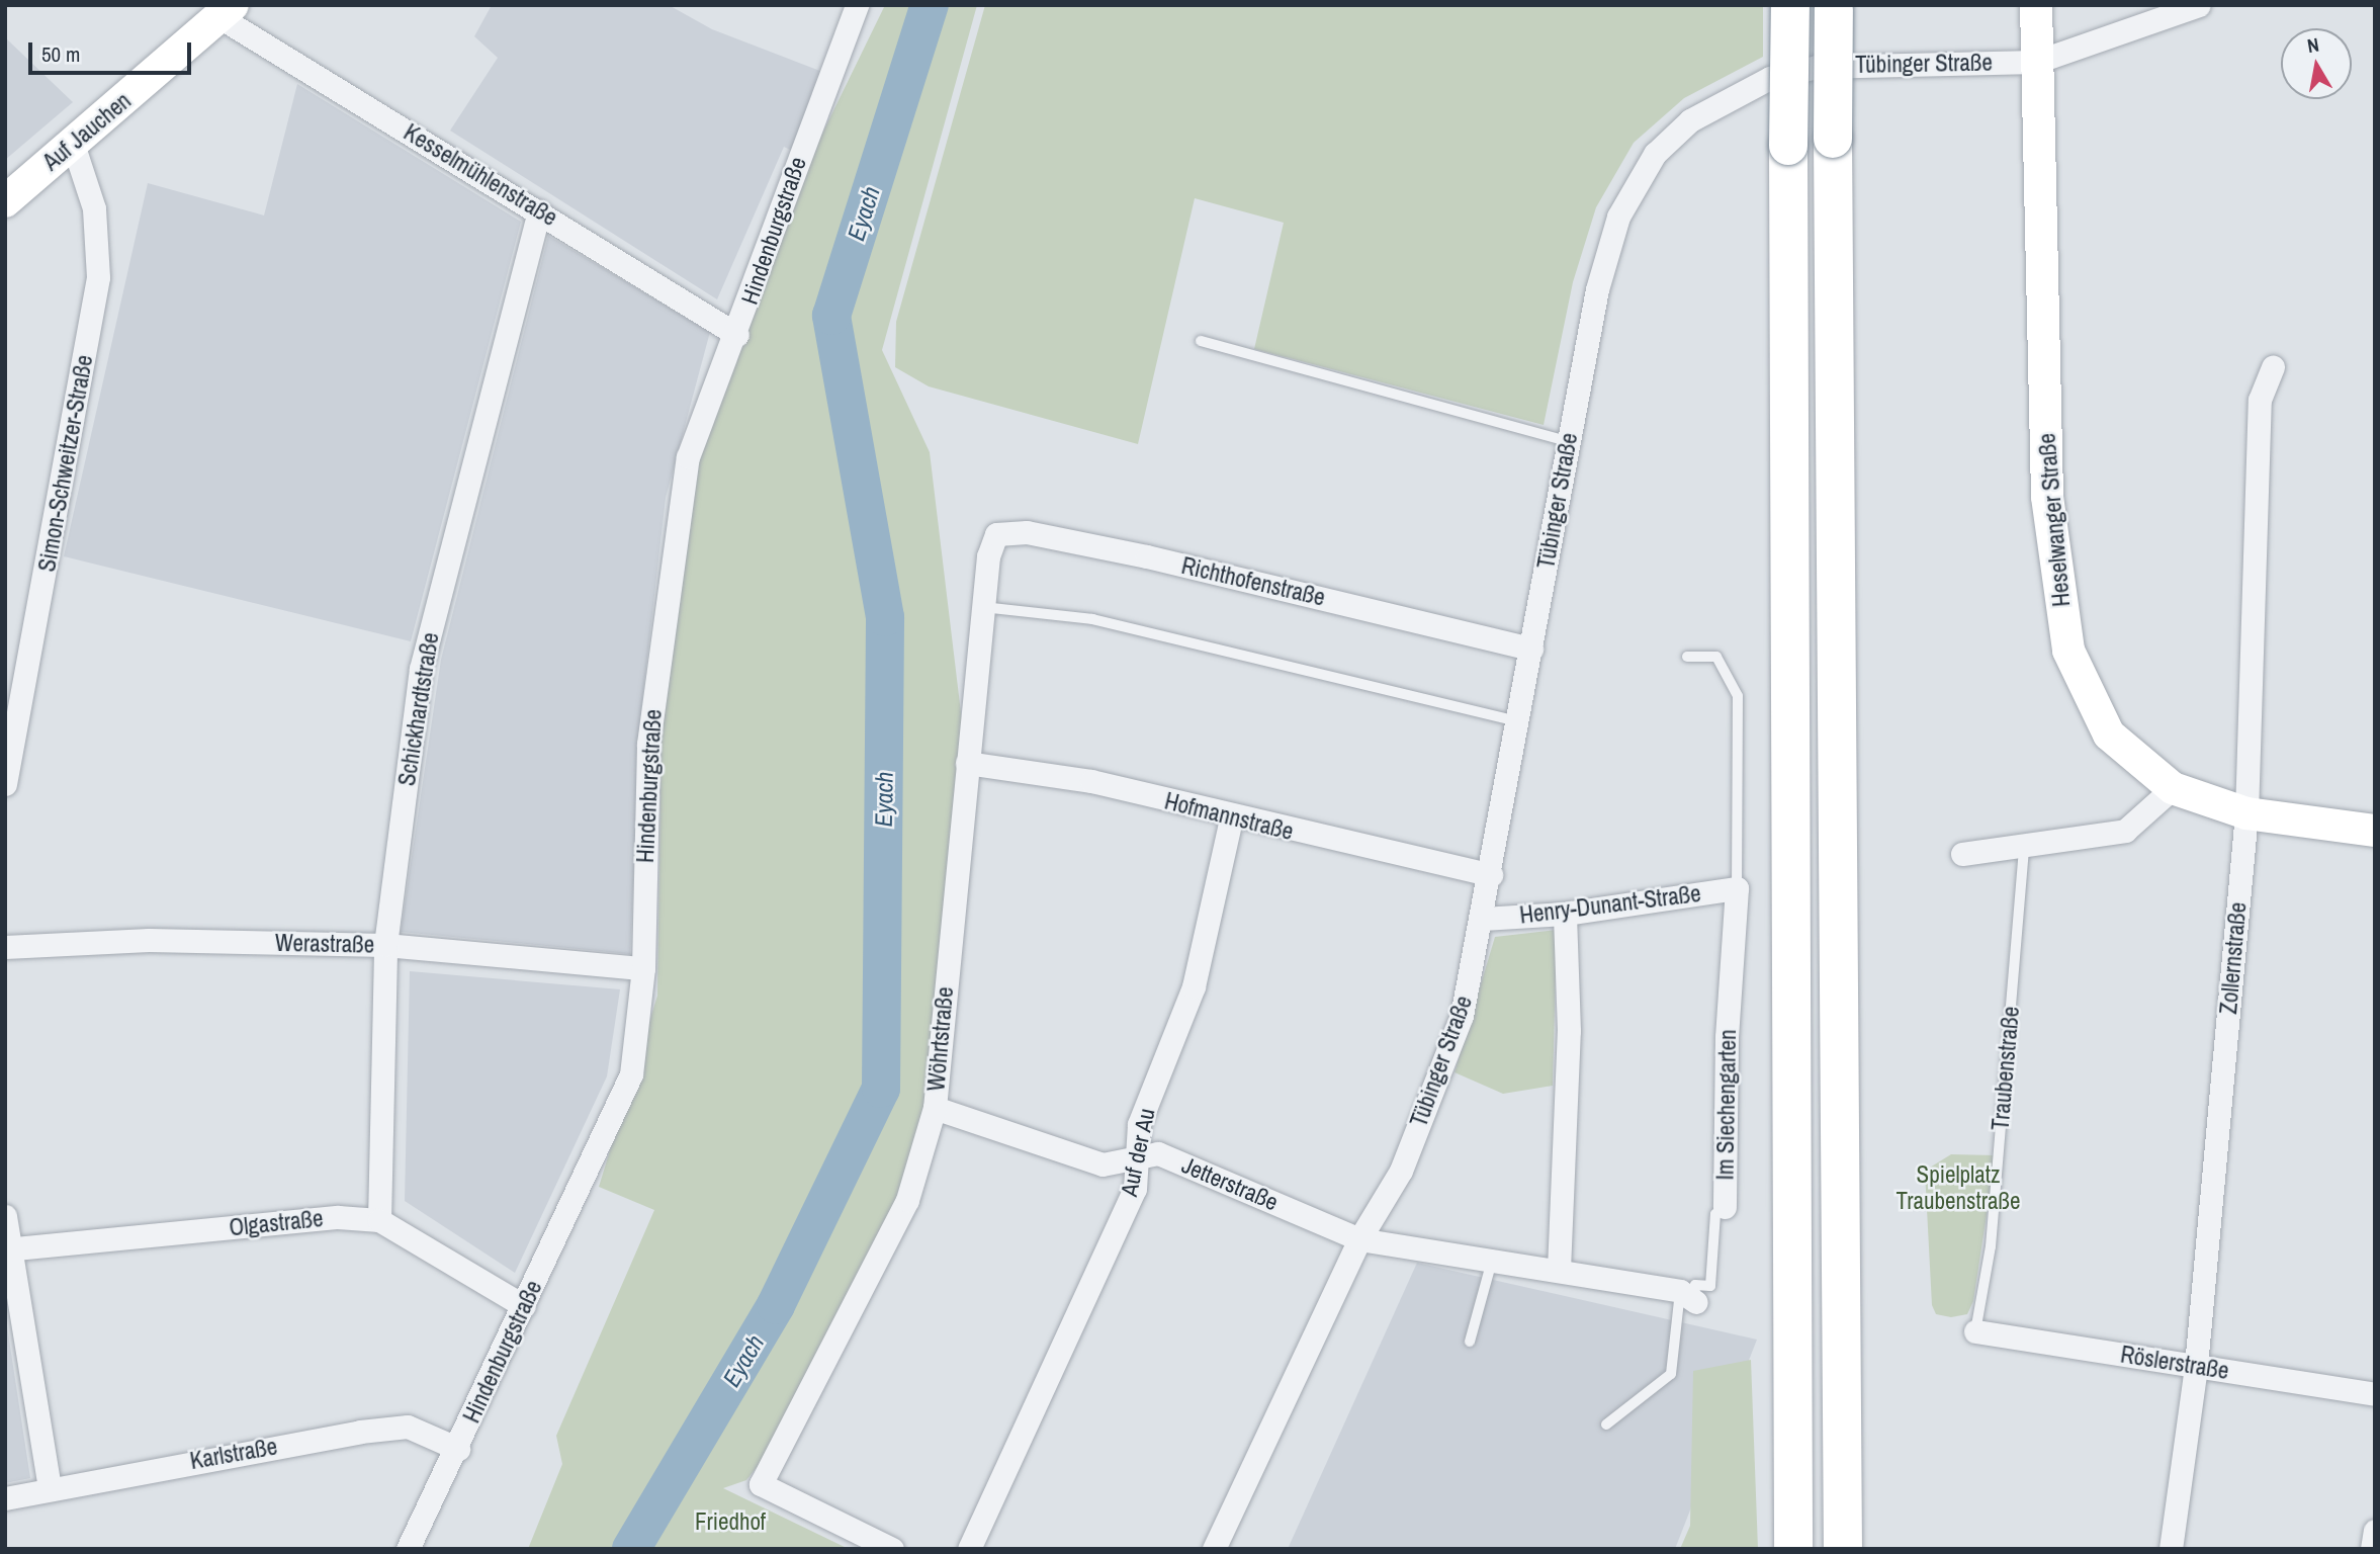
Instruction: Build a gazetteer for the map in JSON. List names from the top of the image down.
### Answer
{
  "streets": {
    "street": [
      "Tübinger Straße",
      "Auf Jauchen",
      "Kesselmühlenstraße",
      "Hindenburgstraße",
      "Simon-Schweitzer-Straße",
      "Heselwanger Straße",
      "Richthofenstraße",
      "Schickhardtstraße",
      "Hofmannstraße",
      "Henry-Dunant-Straße",
      "Werastraße",
      "Zollernstraße",
      "Wöhrtstraße",
      "Im Siechengarten",
      "Auf der Au",
      "Jetterstraße",
      "Olgastraße",
      "Röslerstraße",
      "Karlstraße"
    ],
    "lane": ["Traubenstraße"]
  },
  "crossings": [
    ["Tübinger Straße", "Heselwanger Straße"],
    ["Tübinger Straße", "Richthofenstraße"],
    ["Tübinger Straße", "Hofmannstraße"],
    ["Tübinger Straße", "Henry-Dunant-Straße"],
    ["Tübinger Straße", "Jetterstraße"],
    ["Auf Jauchen", "Kesselmühlenstraße"],
    ["Auf Jauchen", "Simon-Schweitzer-Straße"],
    ["Kesselmühlenstraße", "Hindenburgstraße"],
    ["Kesselmühlenstraße", "Schickhardtstraße"],
    ["Hindenburgstraße", "Werastraße"],
    ["Hindenburgstraße", "Olgastraße"],
    ["Hindenburgstraße", "Karlstraße"],
    ["Heselwanger Straße", "Zollernstraße"],
    ["Richthofenstraße", "Wöhrtstraße"],
    ["Schickhardtstraße", "Werastraße"],
    ["Schickhardtstraße", "Olgastraße"],
    ["Hofmannstraße", "Wöhrtstraße"],
    ["Hofmannstraße", "Auf der Au"],
    ["Henry-Dunant-Straße", "Im Siechengarten"],
    ["Zollernstraße", "Röslerstraße"],
    ["Wöhrtstraße", "Jetterstraße"],
    ["Traubenstraße", "Röslerstraße"],
    ["Auf der Au", "Jetterstraße"]
  ],
  "water": ["Eyach"],
  "parks": ["Spielplatz Traubenstraße", "Friedhof"],
  "scale_bar": "50 m",
  "north": "top"
}
